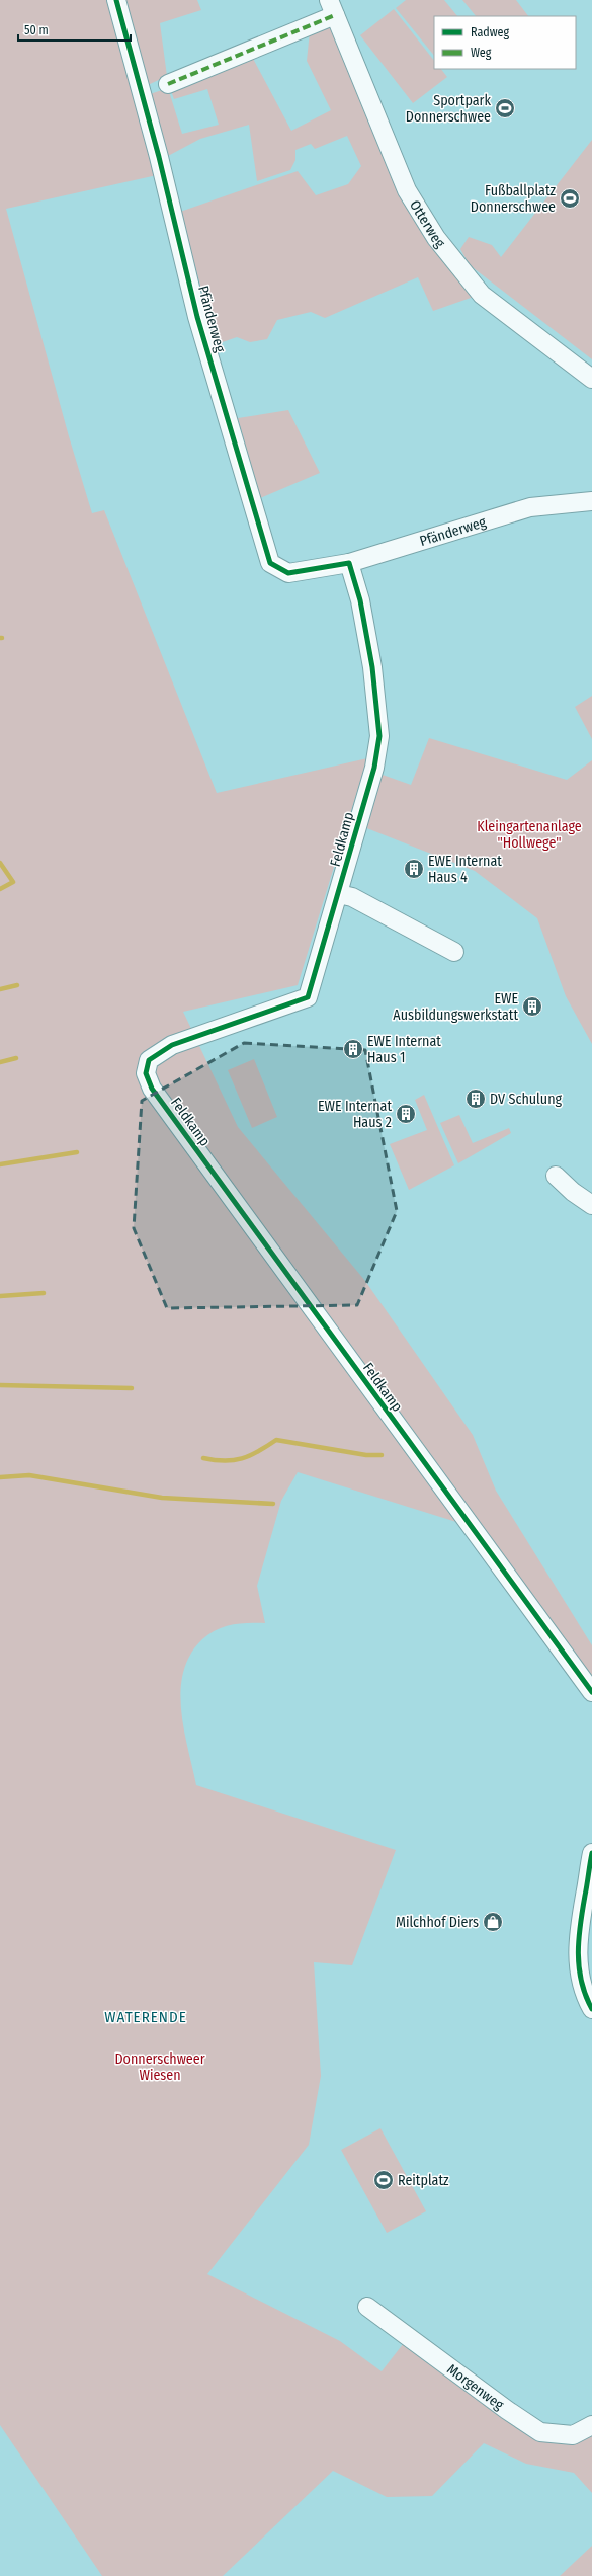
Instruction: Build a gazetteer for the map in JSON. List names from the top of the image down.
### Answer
{
  "streets": {
    "street": [
      "Otterweg",
      "Pfänderweg",
      "Feldkamp",
      "Morgenweg"
    ]
  },
  "crossings": [
    ["Pfänderweg", "Feldkamp"]
  ],
  "districts": ["WATERENDE"],
  "parks": ["Kleingartenanlage \"Hollwege\"", "Donnerschweer Wiesen"],
  "places": {
    "sports": ["Sportpark Donnerschwee", "Fußballplatz Donnerschwee", "Reitplatz"],
    "building": [
      "EWE Internat Haus 4",
      "EWE Ausbildungswerkstatt",
      "EWE Internat Haus 1",
      "DV Schulung",
      "EWE Internat Haus 2"
    ],
    "shop": ["Milchhof Diers"]
  },
  "legend": ["Radweg", "Weg"],
  "scale_bar": "50 m"
}
